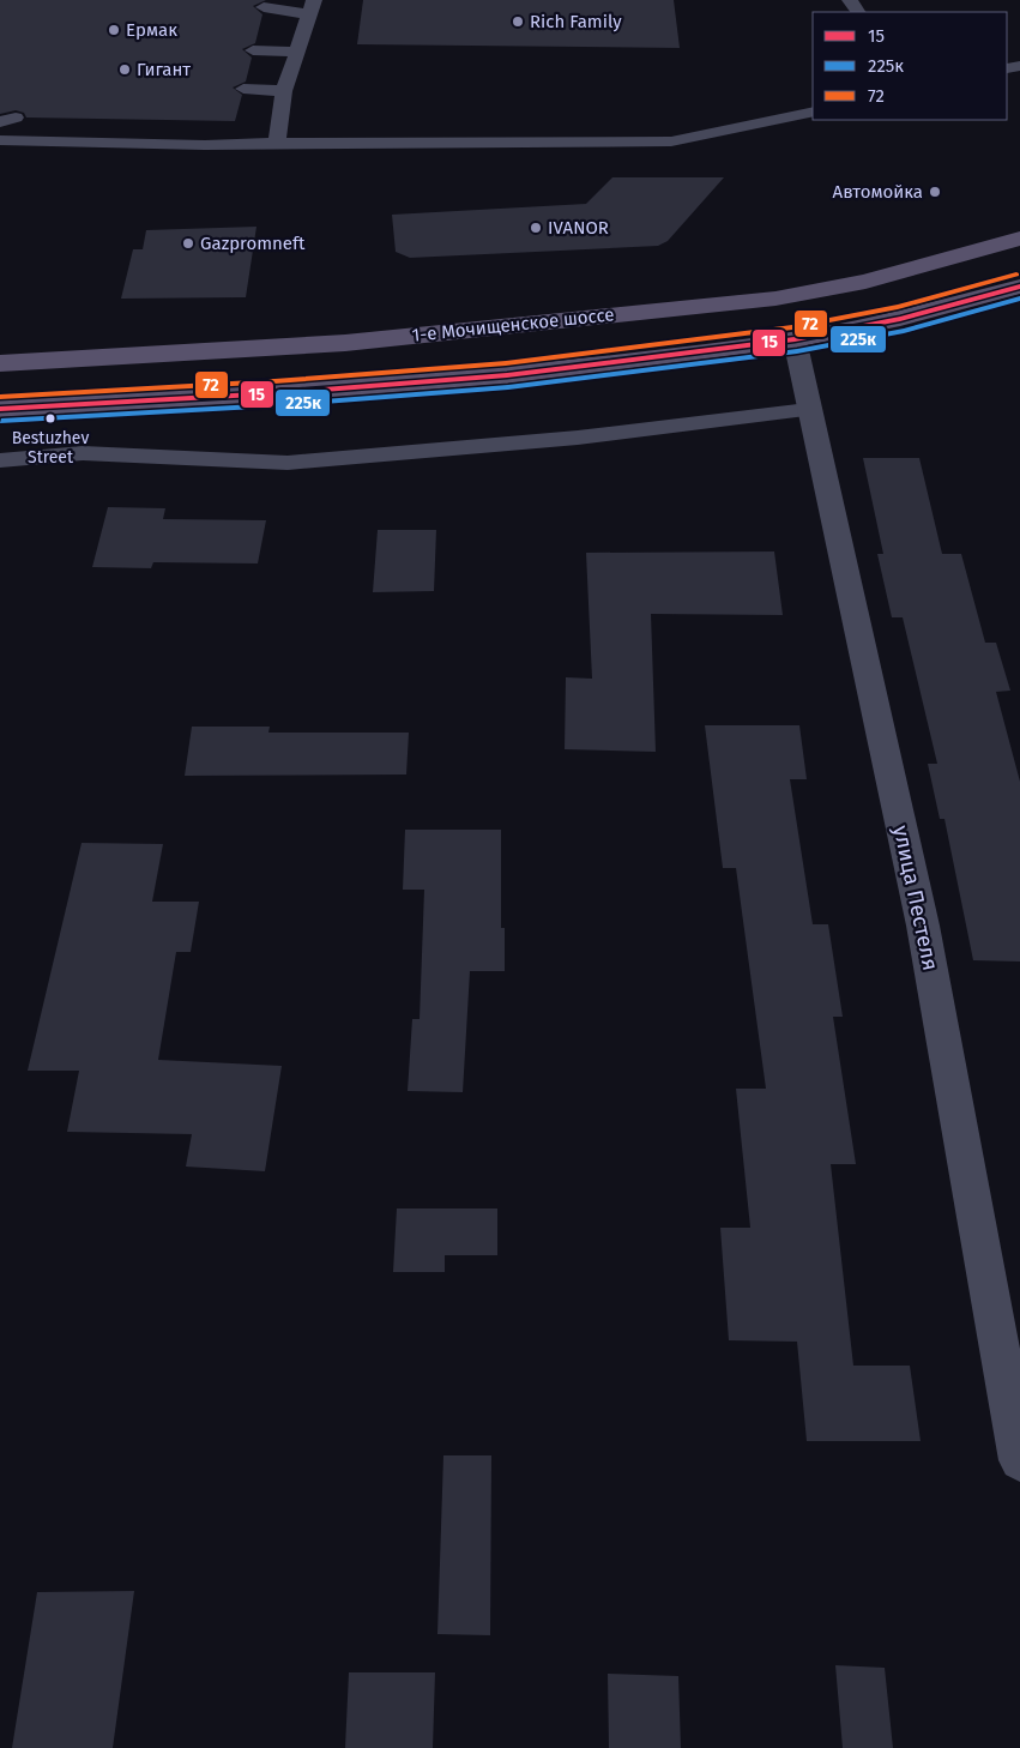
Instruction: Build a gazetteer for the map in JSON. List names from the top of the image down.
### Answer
{
  "streets": {
    "main road": ["1-е Мочищенское шоссе"],
    "street": ["улица Пестеля"]
  },
  "places": [
    "Rich Family",
    "Ермак",
    "Гигант",
    "Автомойка",
    "IVANOR",
    "Gazpromneft",
    "Bestuzhev Street"
  ],
  "lines": ["transit line 72", "transit line 15", "transit line 225к"],
  "legend": ["15", "225к", "72"]
}
